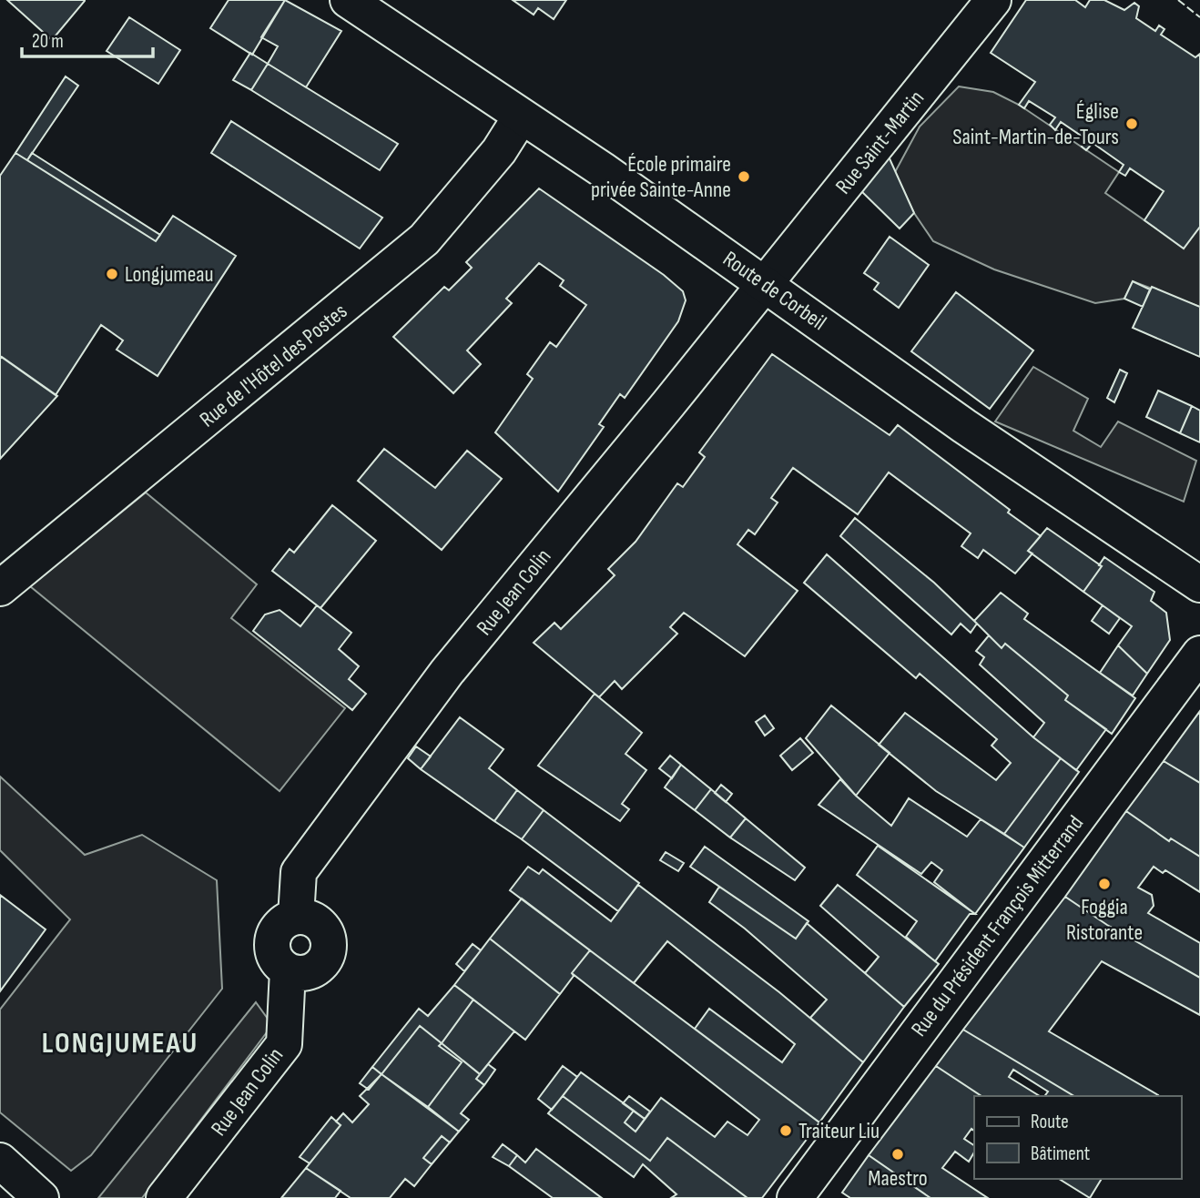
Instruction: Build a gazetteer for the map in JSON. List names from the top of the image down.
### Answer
{
  "streets": {
    "street": [
      "Rue Saint-Martin",
      "Route de Corbeil",
      "Rue de l'Hôtel des Postes",
      "Rue Jean Colin",
      "Rue du Président François Mitterrand"
    ]
  },
  "crossings": [
    ["Rue Saint-Martin", "Route de Corbeil"],
    ["Rue Saint-Martin", "Rue Jean Colin"],
    ["Route de Corbeil", "Rue de l'Hôtel des Postes"],
    ["Route de Corbeil", "Rue Jean Colin"]
  ],
  "districts": ["LONGJUMEAU"],
  "places": [
    "Église Saint-Martin-de-Tours",
    "École primaire privée Sainte-Anne",
    "Longjumeau",
    "Foggia Ristorante",
    "Traiteur Liu",
    "Maestro"
  ],
  "legend": ["Route", "Bâtiment"],
  "scale_bar": "20 m"
}
